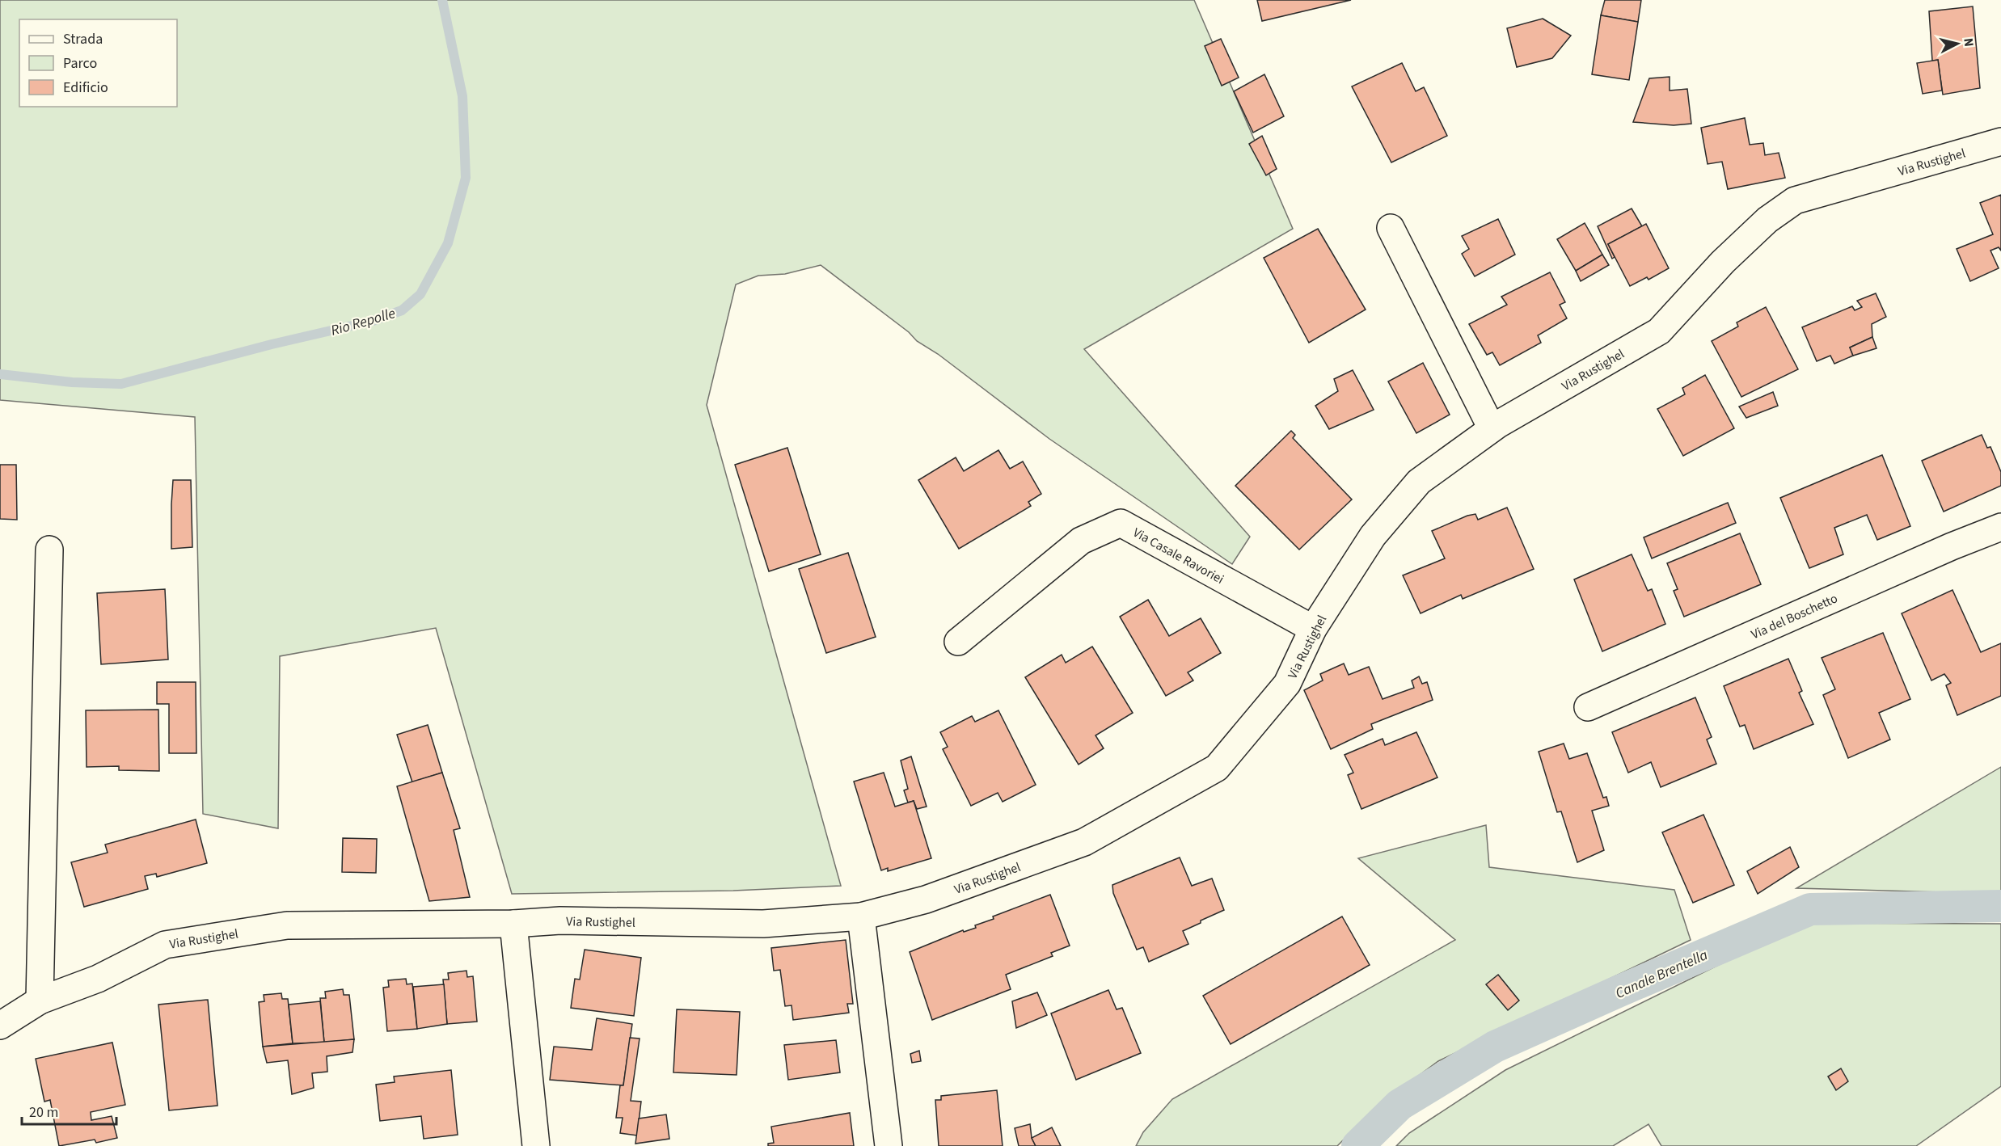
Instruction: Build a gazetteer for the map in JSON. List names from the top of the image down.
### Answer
{
  "streets": {
    "street": ["Via Rustighel", "Via Casale Ravoriei", "Via del Boschetto"]
  },
  "crossings": [
    ["Via Rustighel", "Via Casale Ravoriei"]
  ],
  "water": ["Rio Repolle", "Canale Brentella"],
  "legend": ["Strada", "Parco", "Edificio"],
  "scale_bar": "20 m",
  "north": "right"
}
